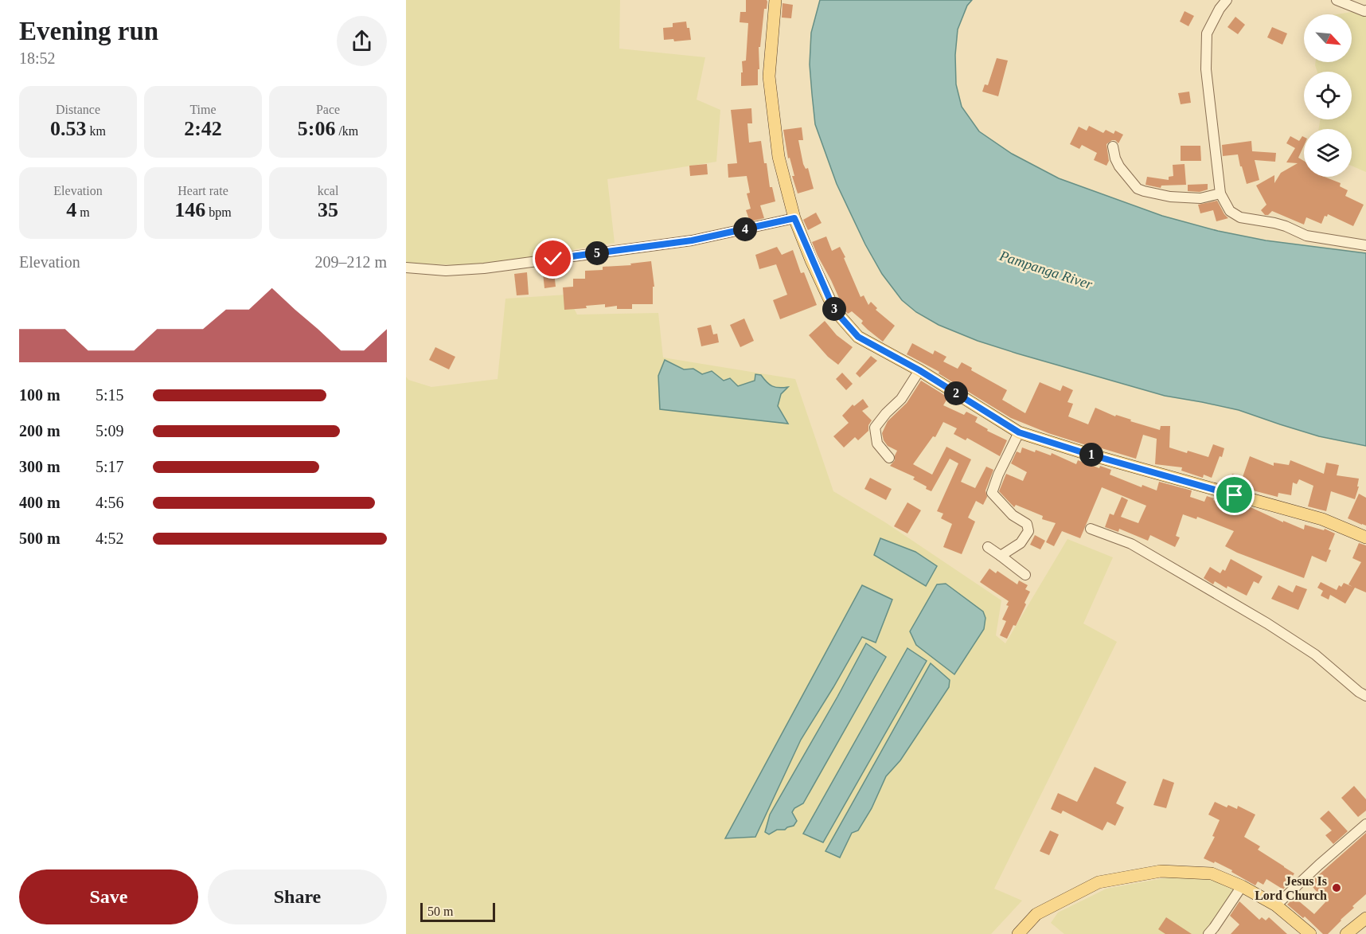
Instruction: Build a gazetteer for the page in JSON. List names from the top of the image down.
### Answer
{
  "water": ["Pampanga River"],
  "places": ["Jesus Is Lord Church"],
  "scale_bar": "50 m",
  "north": "bottom right",
  "page": {
    "heading": ["Evening run", "18:52"],
    "stats": [
      ["Distance", "0.53 km"],
      ["Time", "2:42"],
      ["Pace", "5:06 /km"],
      ["Elevation", "4 m"],
      ["Heart rate", "146 bpm"],
      ["kcal", "35"]
    ],
    "pins": [
      "4",
      "5",
      "3",
      "2",
      "1"
    ],
    "chart": ["Elevation", "209–212 m"],
    "list": [
      {
        "name": "100 m",
        "note": "5:15"
      },
      {
        "name": "200 m",
        "note": "5:09"
      },
      {
        "name": "300 m",
        "note": "5:17"
      },
      {
        "name": "400 m",
        "note": "4:56"
      },
      {
        "name": "500 m",
        "note": "4:52"
      }
    ],
    "buttons": ["Save", "Share"],
    "scale": "50 m"
  }
}
